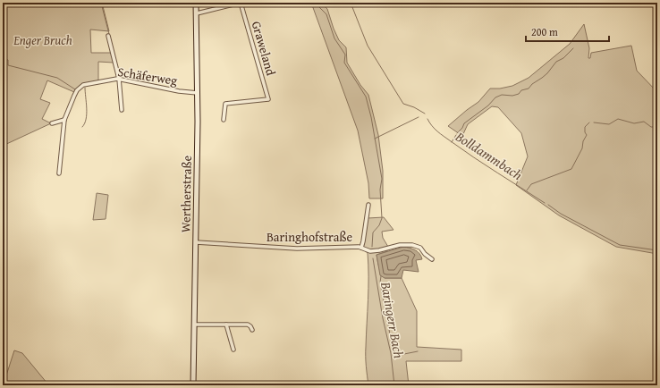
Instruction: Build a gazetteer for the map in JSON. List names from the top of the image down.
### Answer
{
  "streets": {
    "main road": ["Wertherstraße"],
    "street": ["Graweland", "Schäferweg", "Baringhofstraße"]
  },
  "crossings": [
    ["Schäferweg", "Wertherstraße"],
    ["Wertherstraße", "Baringhofstraße"]
  ],
  "water": ["Bolldammbach", "Baringerr Bach"],
  "parks": ["Enger Bruch"],
  "scale_bar": "200 m"
}
